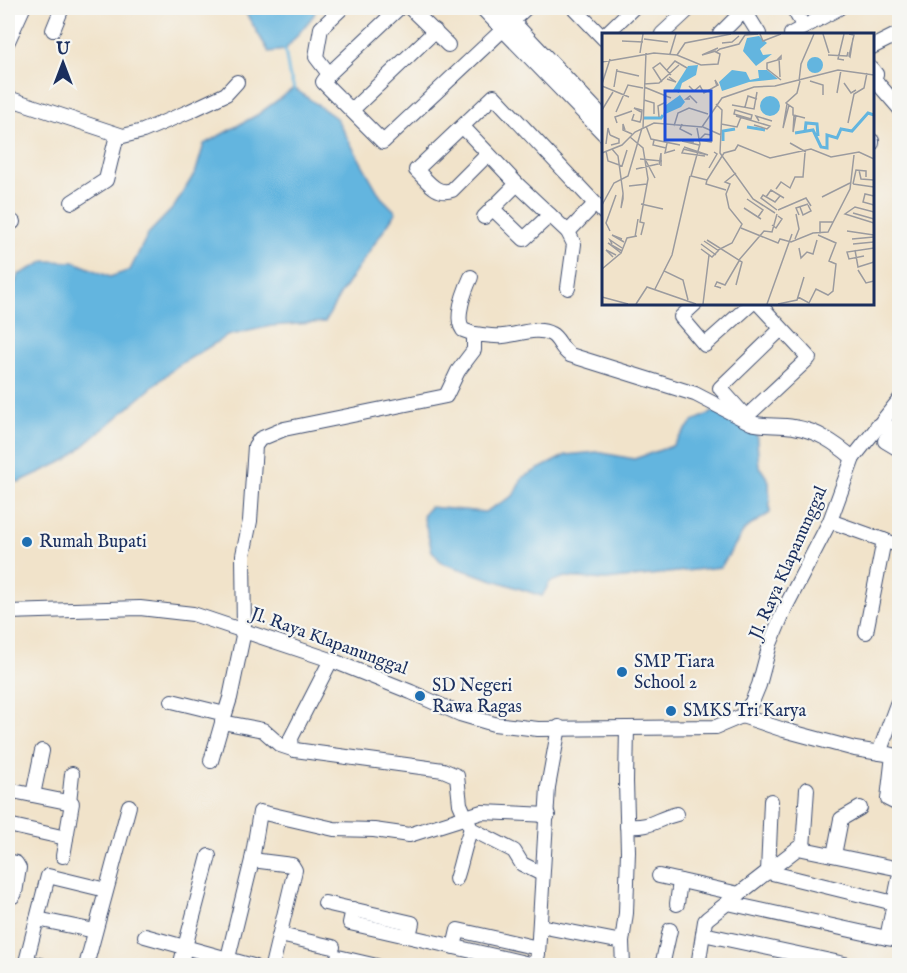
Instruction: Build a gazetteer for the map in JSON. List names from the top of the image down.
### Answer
{
  "streets": {
    "street": ["Jl. Raya Klapanunggal"]
  },
  "places": [
    "Rumah Bupati",
    "SMP Tiara School 2",
    "SD Negeri Rawa Ragas",
    "SMKS Tri Karya"
  ],
  "north": "top"
}
